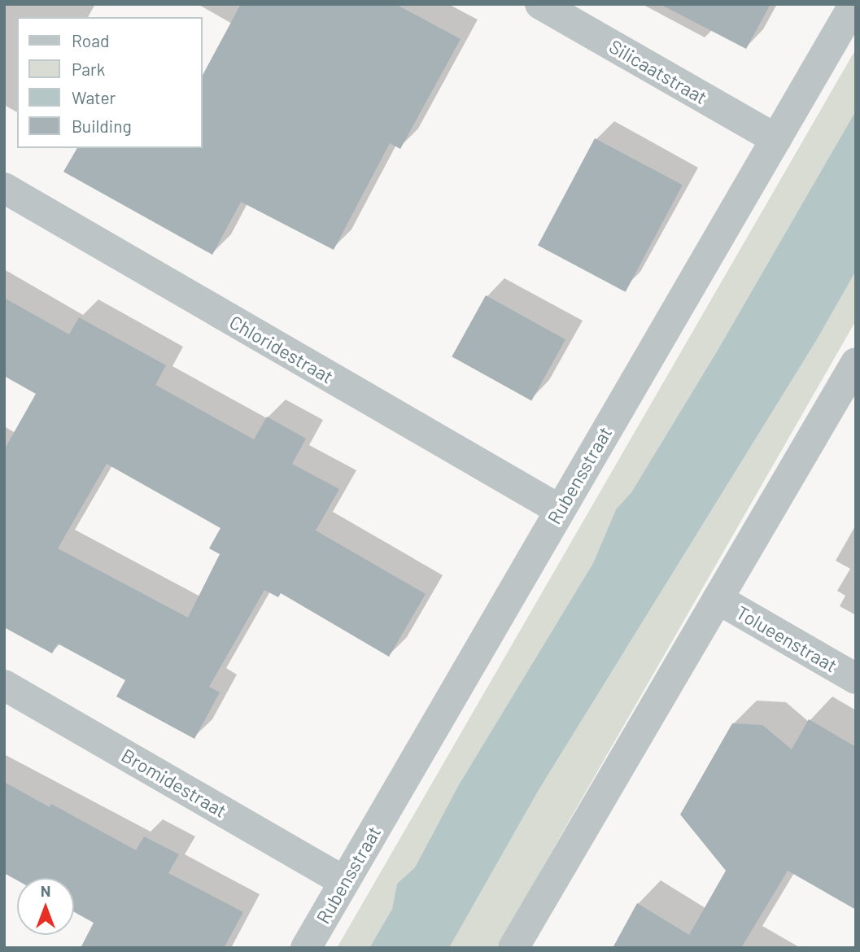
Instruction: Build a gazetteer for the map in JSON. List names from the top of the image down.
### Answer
{
  "streets": {
    "street": [
      "Silicaatstraat",
      "Chloridestraat",
      "Rubensstraat",
      "Tolueenstraat",
      "Bromidestraat"
    ]
  },
  "crossings": [
    ["Silicaatstraat", "Rubensstraat"],
    ["Chloridestraat", "Rubensstraat"],
    ["Rubensstraat", "Bromidestraat"]
  ],
  "legend": [
    "Road",
    "Park",
    "Water",
    "Building"
  ],
  "north": "top"
}
